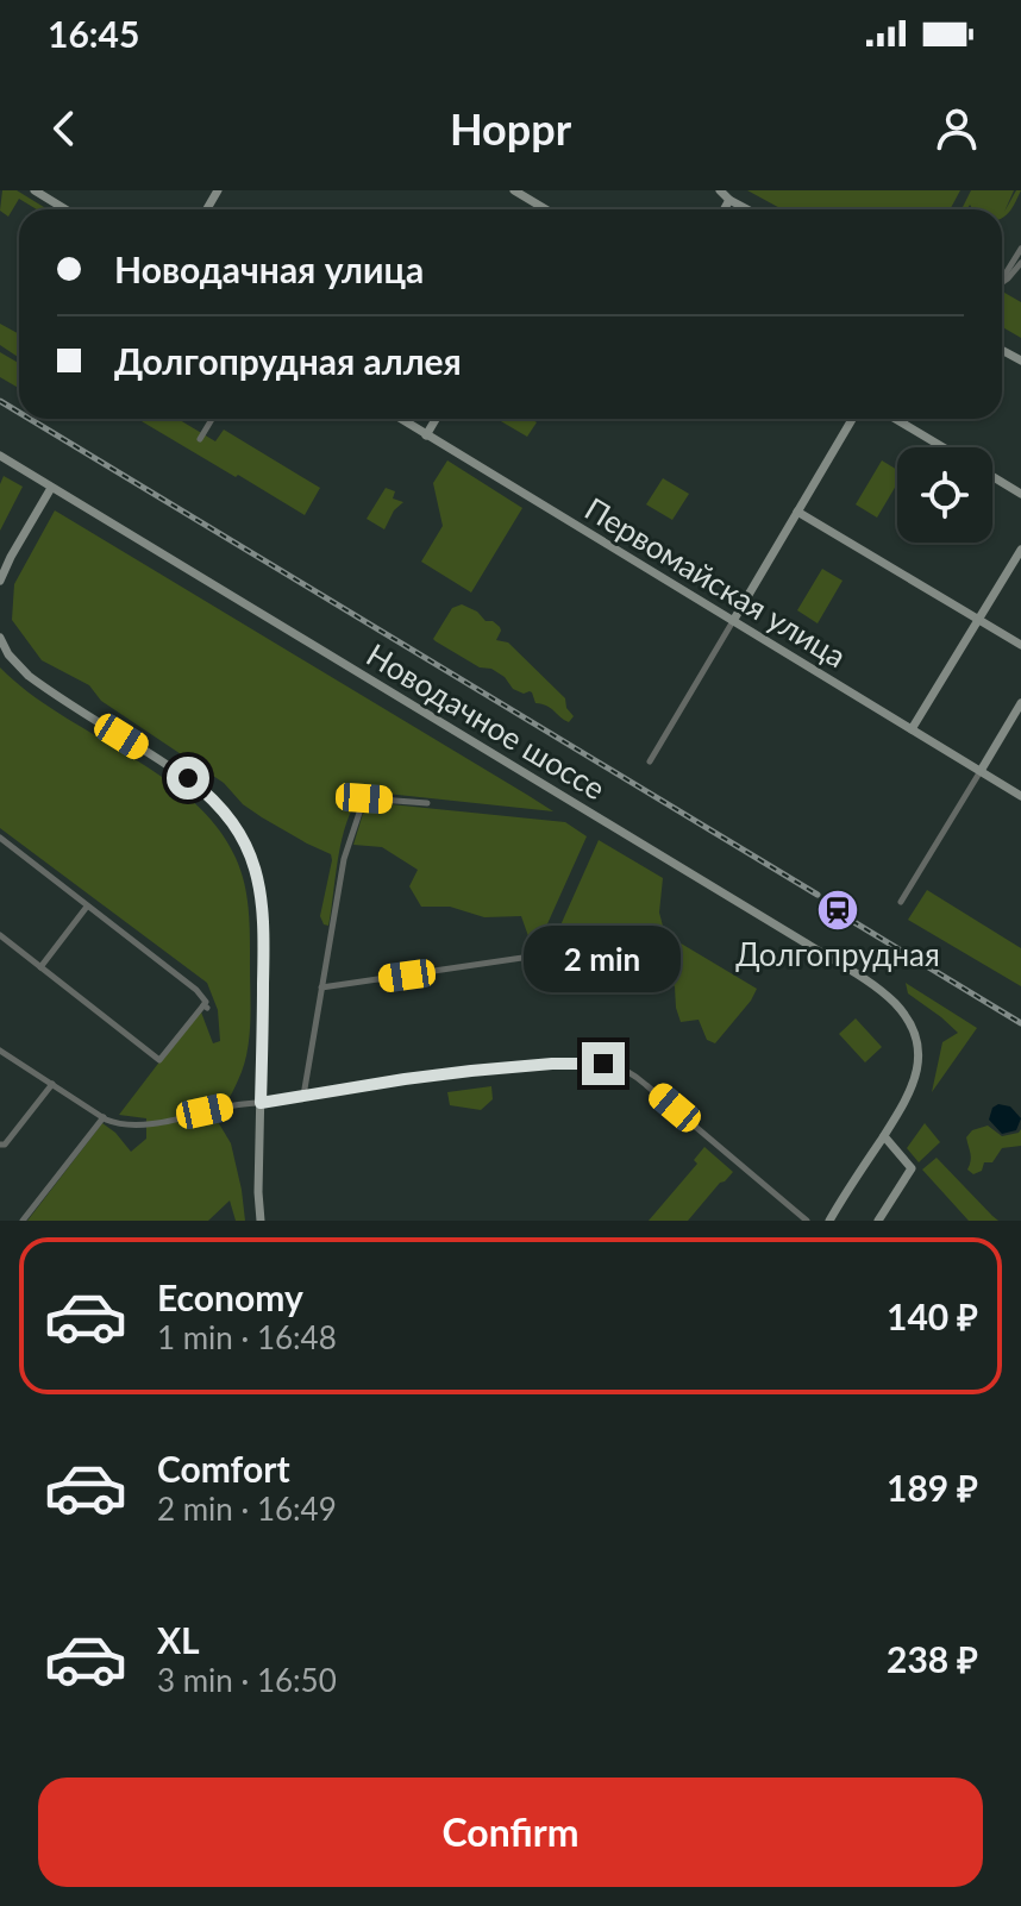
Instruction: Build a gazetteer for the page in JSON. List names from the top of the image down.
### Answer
{
  "streets": {
    "street": ["Первомайская улица", "Новодачное шоссе"]
  },
  "places": {
    "station": ["Долгопрудная"]
  },
  "page": {
    "status": "16:45",
    "header": "Hoppr",
    "banner": ["Новодачная улица", "Долгопрудная аллея"],
    "bubble": "2 min",
    "list": [
      {
        "name": "Economy",
        "note": "1 min · 16:48",
        "value": "140 ₽"
      },
      {
        "name": "Comfort",
        "note": "2 min · 16:49",
        "value": "189 ₽"
      },
      {
        "name": "XL",
        "note": "3 min · 16:50",
        "value": "238 ₽"
      }
    ],
    "buttons": "Confirm"
  }
}
